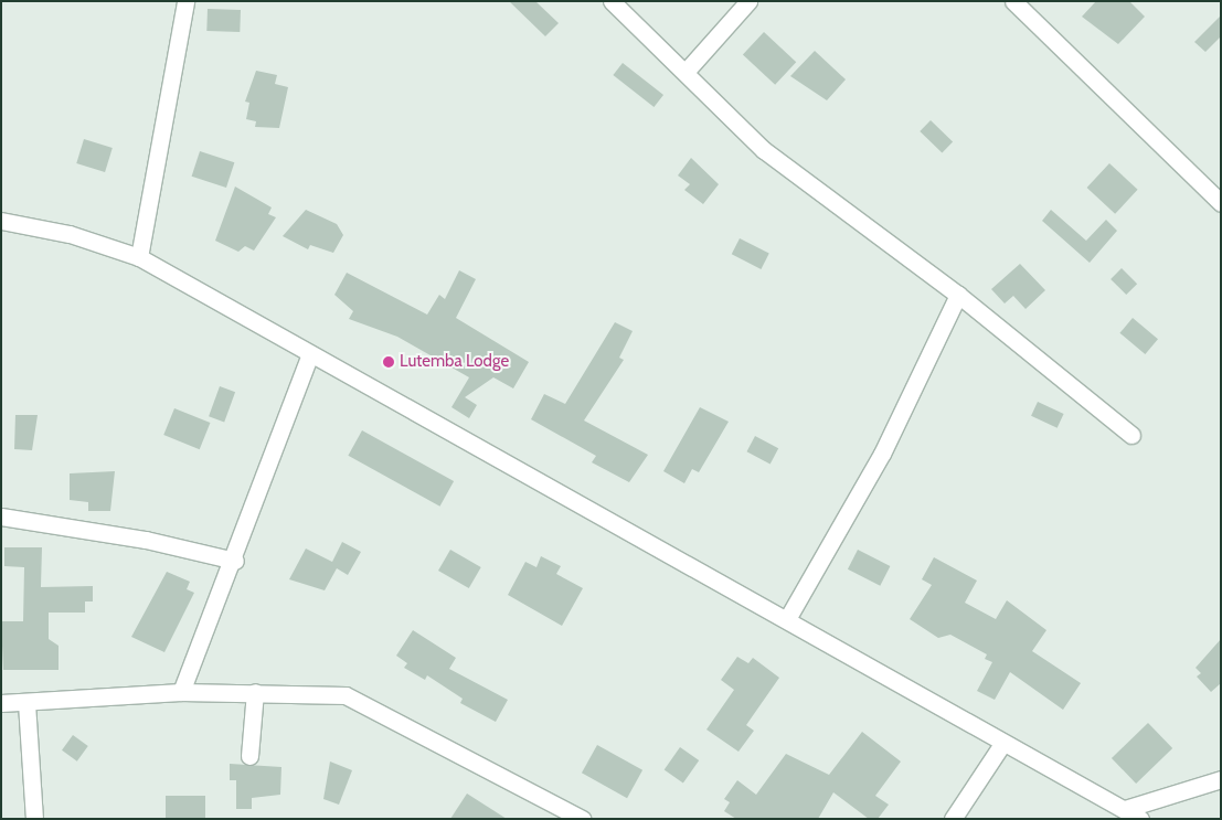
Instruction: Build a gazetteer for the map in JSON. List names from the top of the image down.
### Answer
{
  "places": ["Lutemba Lodge"]
}
